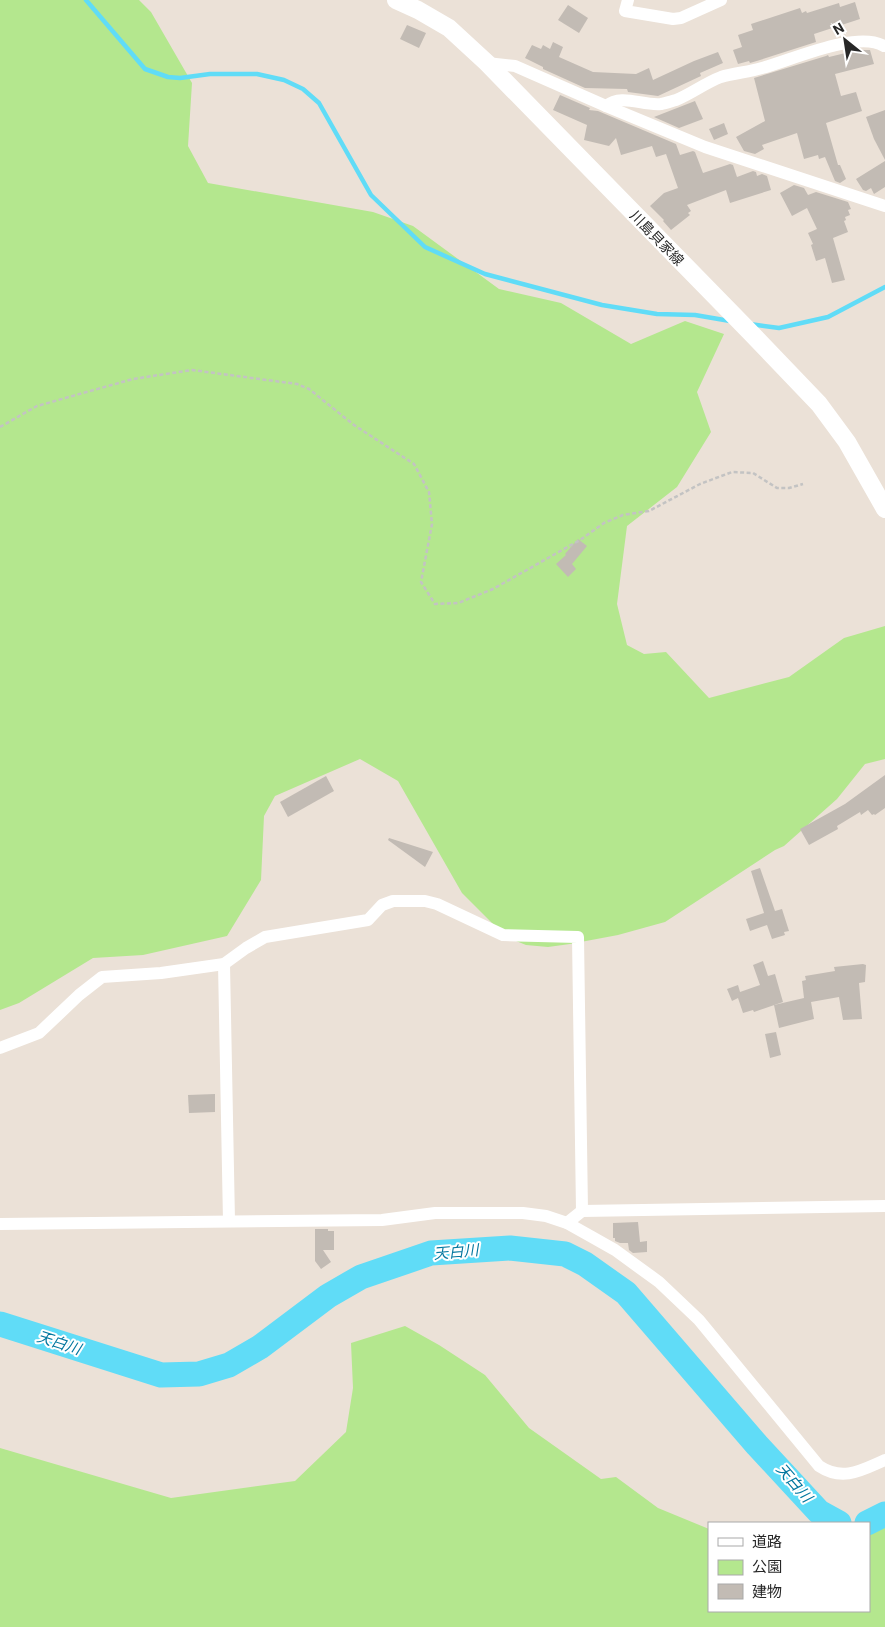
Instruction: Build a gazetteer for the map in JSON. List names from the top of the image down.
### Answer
{
  "streets": {
    "main road": ["川島貝家線"]
  },
  "water": ["天白川"],
  "legend": ["道路", "公園", "建物"],
  "north": "top left"
}
